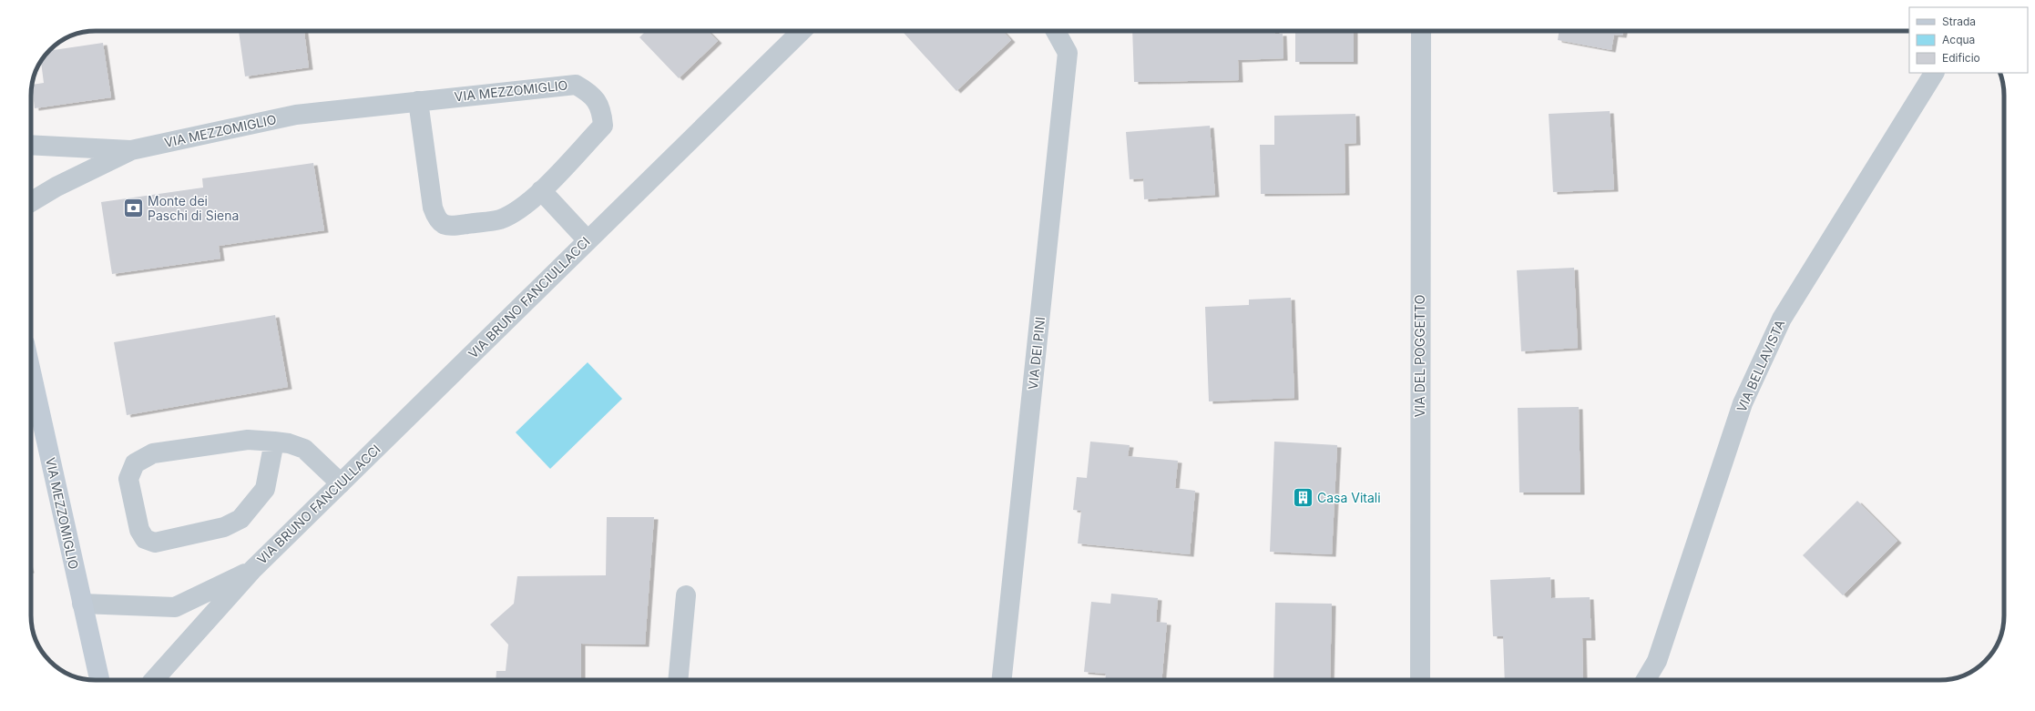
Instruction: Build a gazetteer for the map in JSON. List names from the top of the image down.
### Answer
{
  "streets": {
    "main road": ["VIA MEZZOMIGLIO"],
    "street": [
      "VIA BRUNO FANCIULLACCI",
      "VIA DEI PINI",
      "VIA DEL POGGETTO",
      "VIA BELLAVISTA"
    ]
  },
  "crossings": [
    ["VIA MEZZOMIGLIO", "VIA BRUNO FANCIULLACCI"]
  ],
  "places": {
    "bank": ["Monte dei Paschi di Siena"],
    "building": ["Casa Vitali"]
  },
  "legend": ["Strada", "Acqua", "Edificio"]
}
